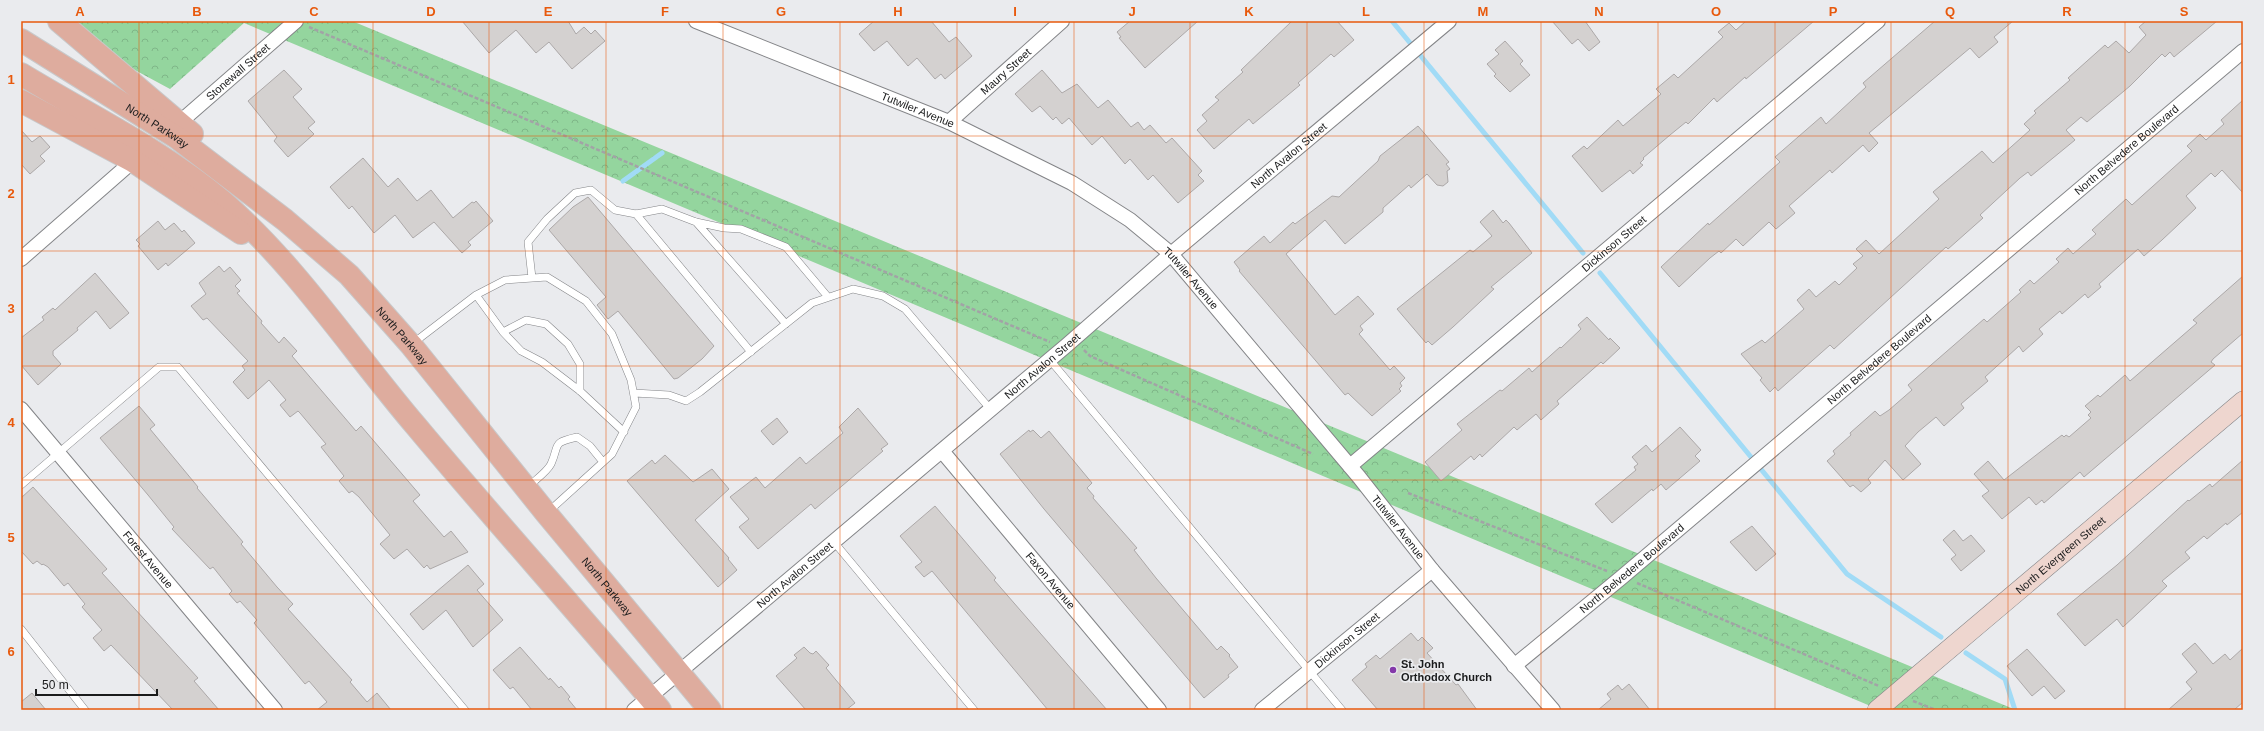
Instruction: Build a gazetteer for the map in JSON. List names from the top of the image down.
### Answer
{
  "streets": {
    "main road": ["North Parkway"],
    "street": [
      "Maury Street",
      "Stonewall Street",
      "Tutwiler Avenue",
      "North Belvedere Boulevard",
      "North Avalon Street",
      "Dickinson Street",
      "North Evergreen Street",
      "Forest Avenue",
      "Faxon Avenue"
    ]
  },
  "crossings": [
    ["Maury Street", "Tutwiler Avenue"],
    ["Tutwiler Avenue", "North Belvedere Boulevard"],
    ["Tutwiler Avenue", "North Avalon Street"],
    ["Tutwiler Avenue", "Dickinson Street"],
    ["North Parkway", "North Avalon Street"],
    ["North Avalon Street", "Faxon Avenue"]
  ],
  "places": ["St. John Orthodox Church"],
  "scale_bar": "50 m",
  "grid": {
    "columns": [
      "A",
      "B",
      "C",
      "D",
      "E",
      "F",
      "G",
      "H",
      "I",
      "J",
      "K",
      "L",
      "M",
      "N",
      "O",
      "P",
      "Q",
      "R",
      "S"
    ],
    "rows": [
      "1",
      "2",
      "3",
      "4",
      "5",
      "6"
    ]
  }
}
